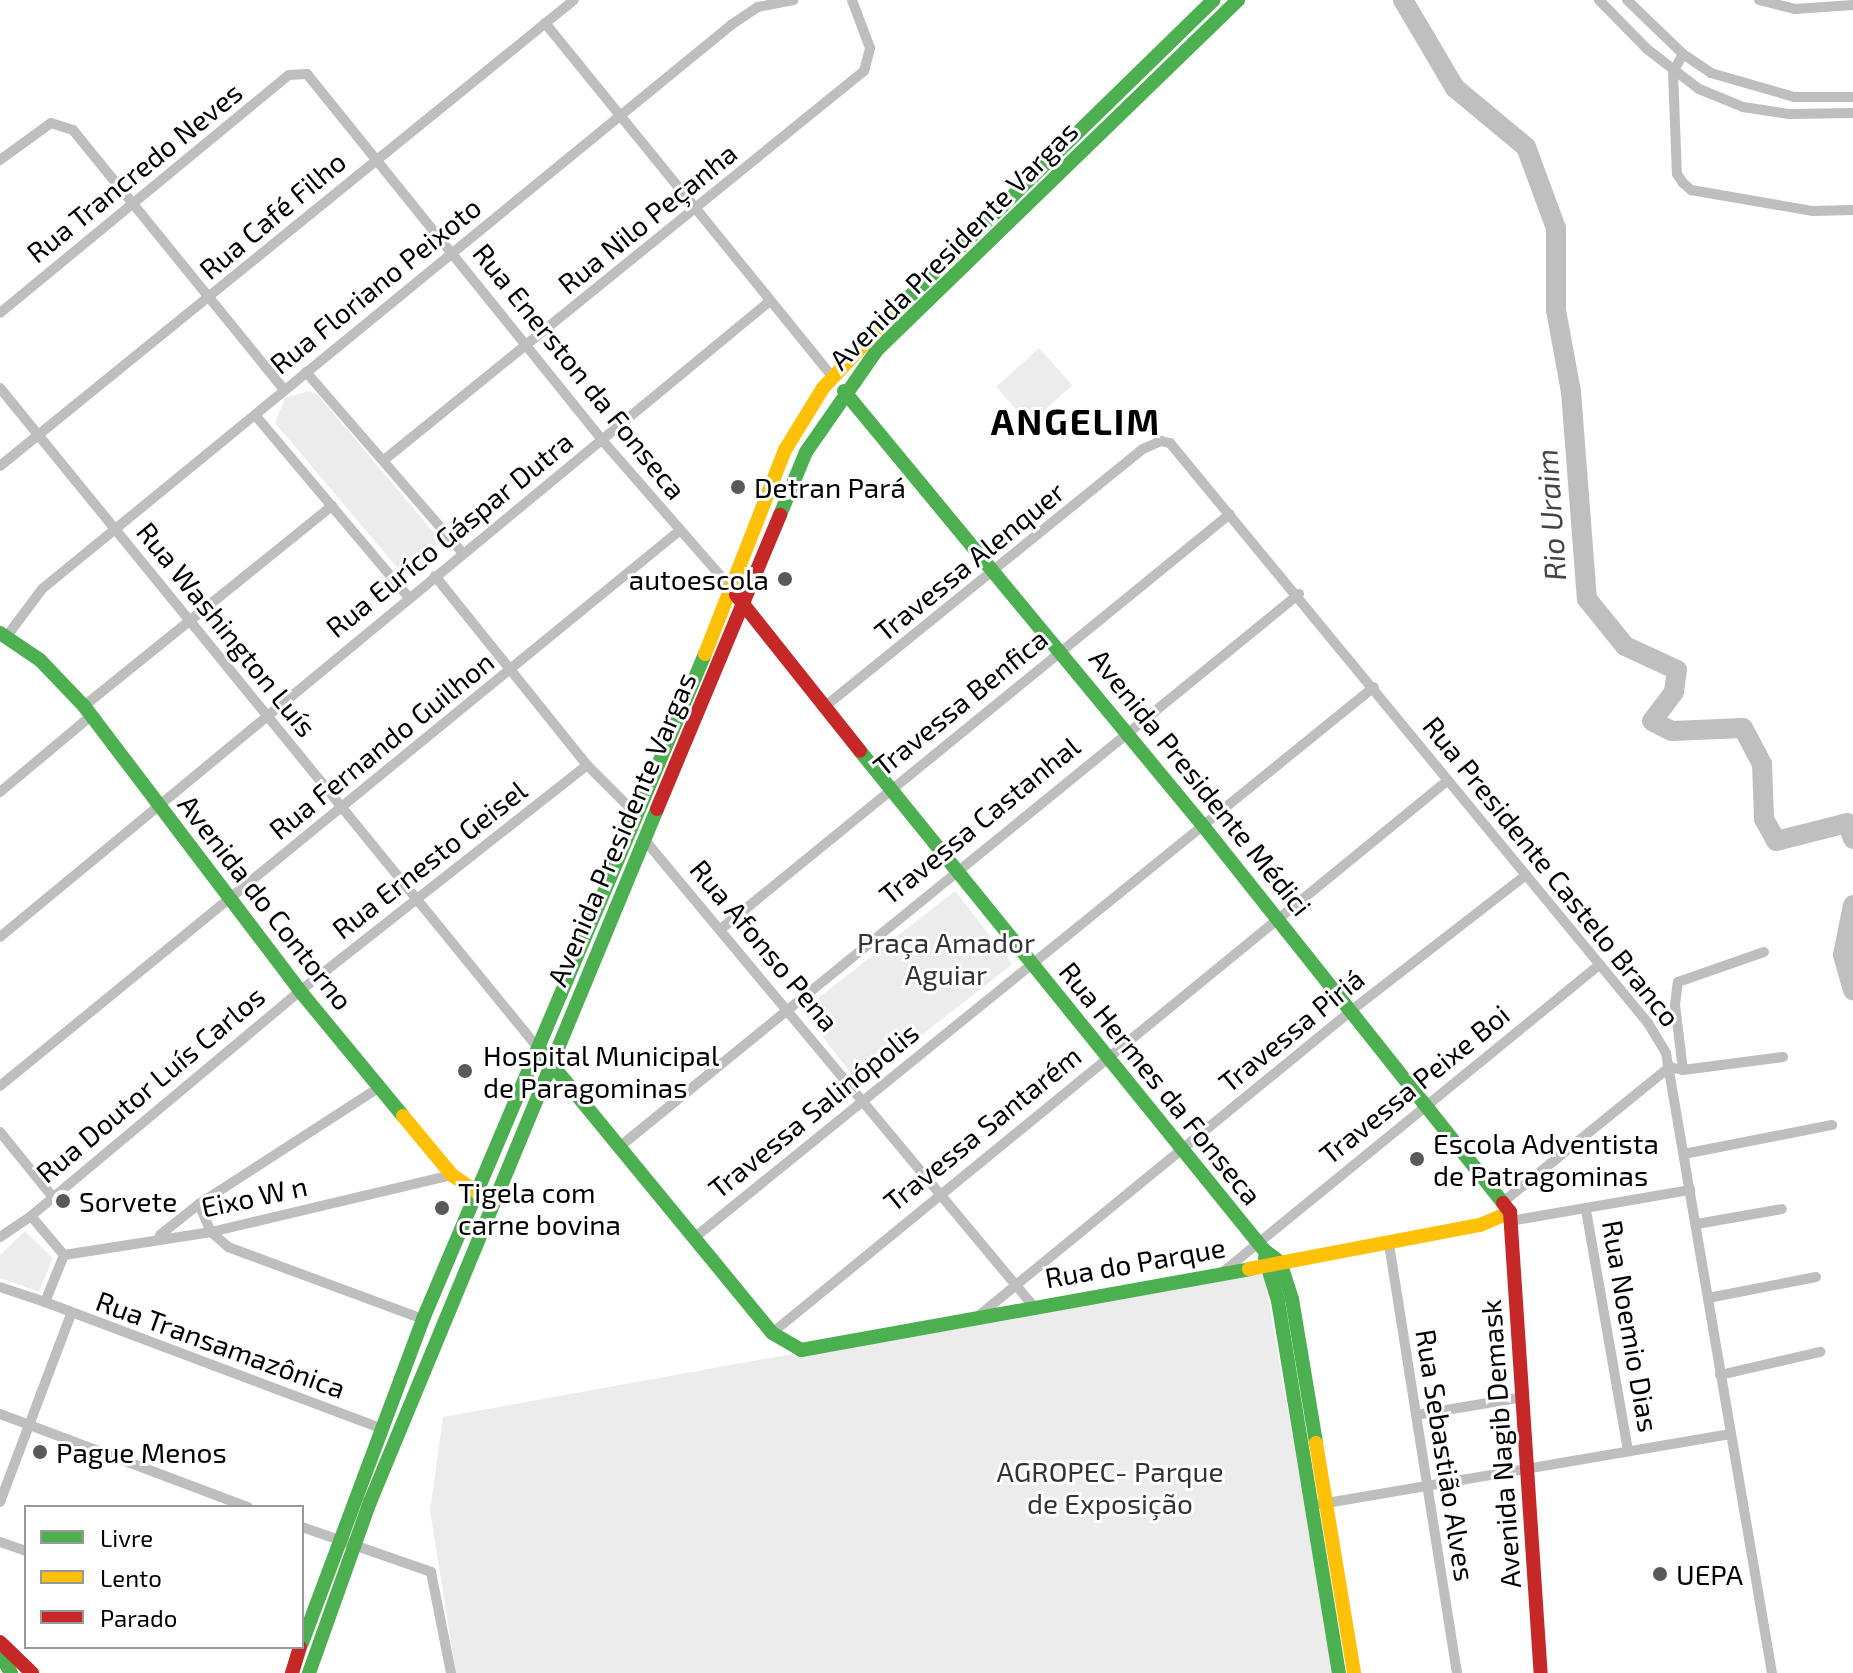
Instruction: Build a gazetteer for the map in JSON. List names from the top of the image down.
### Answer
{
  "streets": {
    "street": [
      "Rua Trancredo Neves",
      "Rua Café Filho",
      "Rua Nilo Peçanha",
      "Avenida Presidente Vargas",
      "Rua Floriano Peixoto",
      "Rua Enerston da Fonseca",
      "Rua Euríco Gáspar Dutra",
      "Travessa Alenquer",
      "Rua Washington Luís",
      "Travessa Benfica",
      "Rua Fernando Guilhon",
      "Avenida Presidente Médici",
      "Travessa Castanhal",
      "Rua Ernesto Geisel",
      "Rua Presidente Castelo Branco",
      "Avenida do Contorno",
      "Rua Afonso Pena",
      "Travessa Piriá",
      "Rua Hermes da Fonseca",
      "Rua Doutor Luís Carlos",
      "Travessa Peixe Boi",
      "Travessa Salinópolis",
      "Travessa Santarém",
      "Eixo W n",
      "Rua do Parque",
      "Rua Noemio Dias",
      "Rua Transamazônica",
      "Avenida Nagib Demask",
      "Rua Sebastião Alves"
    ]
  },
  "crossings": [
    ["Rua Trancredo Neves", "Rua Enerston da Fonseca"],
    ["Rua Café Filho", "Rua Enerston da Fonseca"],
    ["Rua Café Filho", "Rua Washington Luís"],
    ["Rua Nilo Peçanha", "Rua Enerston da Fonseca"],
    ["Avenida Presidente Vargas", "Rua Enerston da Fonseca"],
    ["Avenida Presidente Vargas", "Rua Washington Luís"],
    ["Avenida Presidente Vargas", "Avenida Presidente Médici"],
    ["Avenida Presidente Vargas", "Avenida do Contorno"],
    ["Avenida Presidente Vargas", "Rua Afonso Pena"],
    ["Avenida Presidente Vargas", "Rua Hermes da Fonseca"],
    ["Avenida Presidente Vargas", "Rua Transamazônica"],
    ["Rua Floriano Peixoto", "Rua Enerston da Fonseca"],
    ["Rua Floriano Peixoto", "Rua Washington Luís"],
    ["Rua Floriano Peixoto", "Avenida do Contorno"],
    ["Rua Enerston da Fonseca", "Rua Euríco Gáspar Dutra"],
    ["Rua Enerston da Fonseca", "Rua Fernando Guilhon"],
    ["Rua Enerston da Fonseca", "Rua Hermes da Fonseca"],
    ["Rua Euríco Gáspar Dutra", "Rua Washington Luís"],
    ["Rua Euríco Gáspar Dutra", "Avenida do Contorno"],
    ["Travessa Alenquer", "Avenida Presidente Médici"],
    ["Travessa Alenquer", "Rua Presidente Castelo Branco"],
    ["Travessa Alenquer", "Rua Hermes da Fonseca"],
    ["Rua Washington Luís", "Rua Fernando Guilhon"],
    ["Rua Washington Luís", "Rua Ernesto Geisel"],
    ["Travessa Benfica", "Avenida Presidente Médici"],
    ["Travessa Benfica", "Rua Presidente Castelo Branco"],
    ["Travessa Benfica", "Rua Afonso Pena"],
    ["Travessa Benfica", "Rua Hermes da Fonseca"],
    ["Rua Fernando Guilhon", "Avenida do Contorno"],
    ["Avenida Presidente Médici", "Travessa Castanhal"],
    ["Avenida Presidente Médici", "Travessa Piriá"],
    ["Avenida Presidente Médici", "Travessa Peixe Boi"],
    ["Avenida Presidente Médici", "Travessa Salinópolis"],
    ["Avenida Presidente Médici", "Travessa Santarém"],
    ["Avenida Presidente Médici", "Rua do Parque"],
    ["Avenida Presidente Médici", "Avenida Nagib Demask"],
    ["Travessa Castanhal", "Rua Presidente Castelo Branco"],
    ["Travessa Castanhal", "Rua Afonso Pena"],
    ["Travessa Castanhal", "Rua Hermes da Fonseca"],
    ["Rua Ernesto Geisel", "Avenida do Contorno"],
    ["Rua Ernesto Geisel", "Rua Doutor Luís Carlos"],
    ["Rua Presidente Castelo Branco", "Travessa Piriá"],
    ["Rua Presidente Castelo Branco", "Travessa Peixe Boi"],
    ["Rua Presidente Castelo Branco", "Travessa Salinópolis"],
    ["Rua Presidente Castelo Branco", "Travessa Santarém"],
    ["Avenida do Contorno", "Rua Doutor Luís Carlos"],
    ["Avenida do Contorno", "Eixo W n"],
    ["Rua Afonso Pena", "Travessa Piriá"],
    ["Rua Afonso Pena", "Travessa Salinópolis"],
    ["Rua Afonso Pena", "Travessa Santarém"],
    ["Rua Afonso Pena", "Rua do Parque"],
    ["Travessa Piriá", "Rua Hermes da Fonseca"],
    ["Travessa Piriá", "Rua do Parque"],
    ["Rua Hermes da Fonseca", "Travessa Peixe Boi"],
    ["Rua Hermes da Fonseca", "Travessa Salinópolis"],
    ["Rua Hermes da Fonseca", "Travessa Santarém"],
    ["Travessa Peixe Boi", "Rua do Parque"],
    ["Travessa Santarém", "Rua do Parque"],
    ["Rua do Parque", "Avenida Nagib Demask"],
    ["Rua do Parque", "Rua Sebastião Alves"]
  ],
  "districts": ["ANGELIM"],
  "water": ["Rio Uraim"],
  "parks": ["Praça Amador Aguiar", "AGROPEC- Parque de Exposição"],
  "places": [
    "Detran Pará",
    "autoescola",
    "Hospital Municipal de Paragominas",
    "Escola Adventista de Patragominas",
    "Sorvete",
    "Tigela com carne bovina",
    "Pague Menos",
    "UEPA"
  ],
  "legend": ["Livre", "Lento", "Parado"]
}
